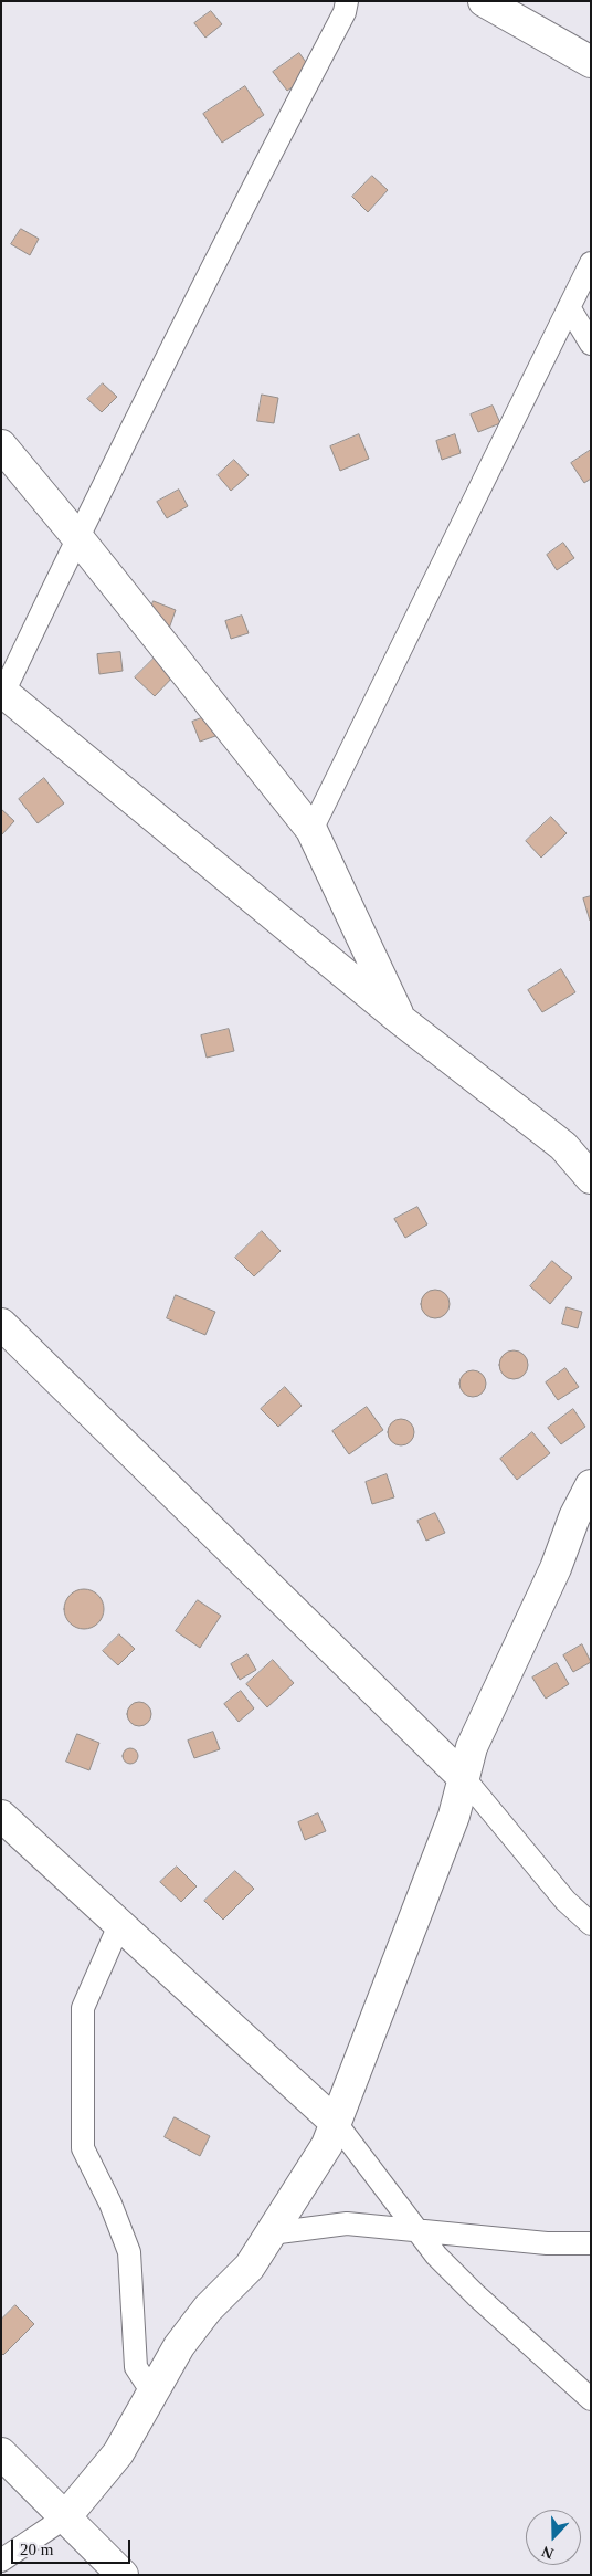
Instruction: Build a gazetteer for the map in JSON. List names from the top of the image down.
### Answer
{
  "scale_bar": "20 m",
  "north": "bottom"
}
